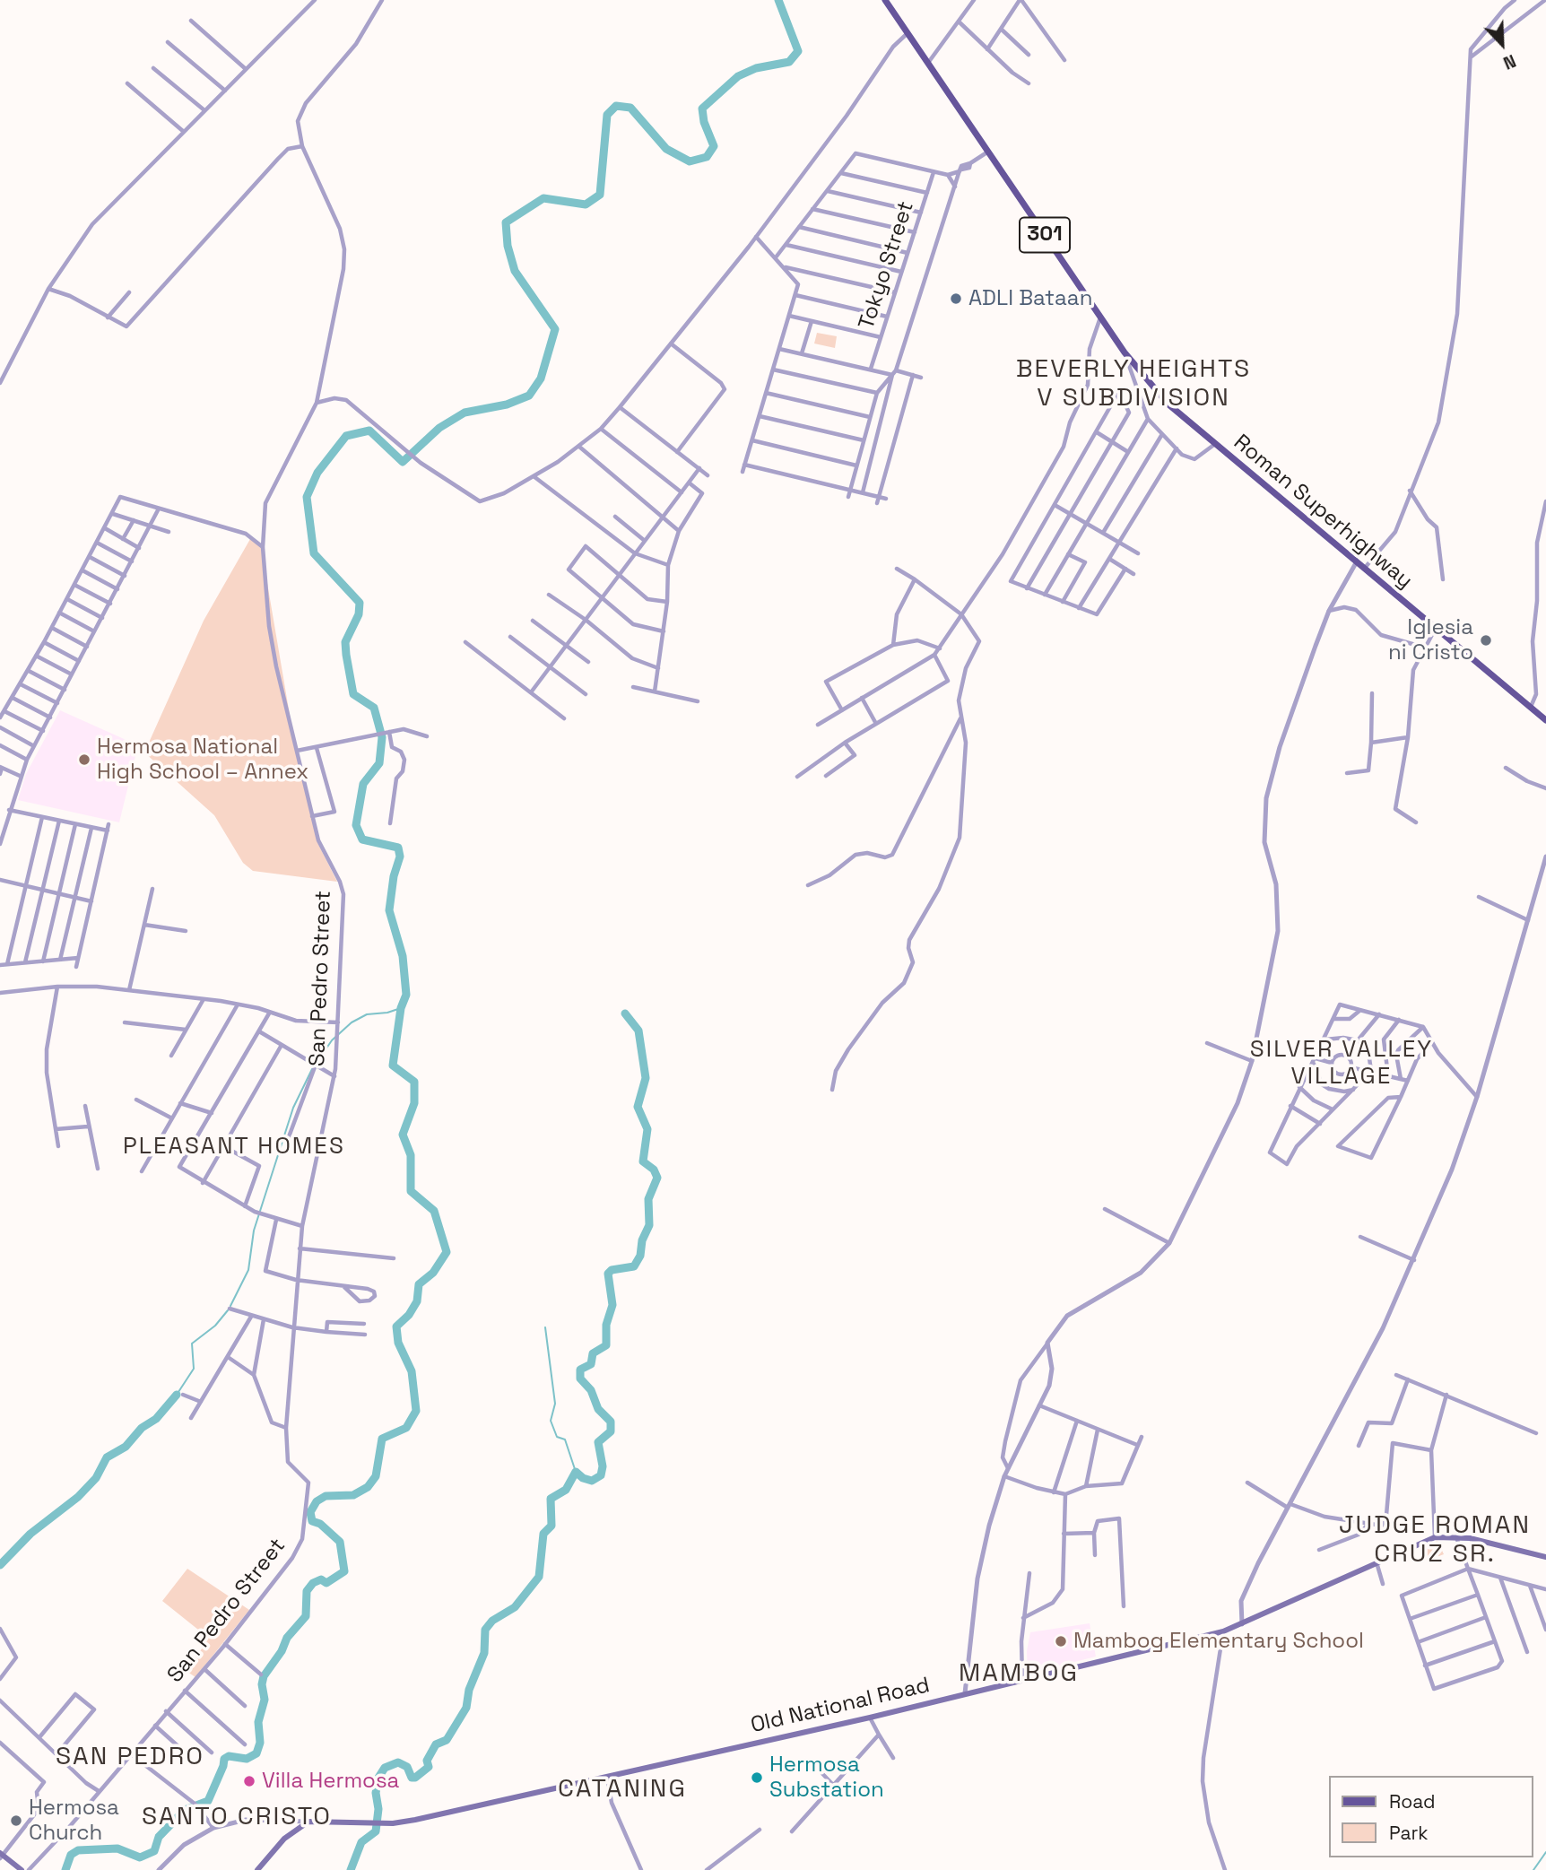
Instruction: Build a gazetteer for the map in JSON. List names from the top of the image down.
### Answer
{
  "streets": {
    "main road": ["301", "Roman Superhighway", "Old National Road"],
    "street": ["Tokyo Street", "San Pedro Street"]
  },
  "districts": [
    "BEVERLY HEIGHTS V SUBDIVISION",
    "SILVER VALLEY VILLAGE",
    "PLEASANT HOMES",
    "JUDGE ROMAN CRUZ SR.",
    "MAMBOG",
    "SAN PEDRO",
    "CATANING",
    "SANTO CRISTO"
  ],
  "places": [
    "ADLI Bataan",
    "Iglesia ni Cristo",
    "Hermosa National High School – Annex",
    "Mambog Elementary School",
    "Hermosa Substation",
    "Villa Hermosa",
    "Hermosa Church"
  ],
  "legend": ["Road", "Park"],
  "north": "bottom right"
}
